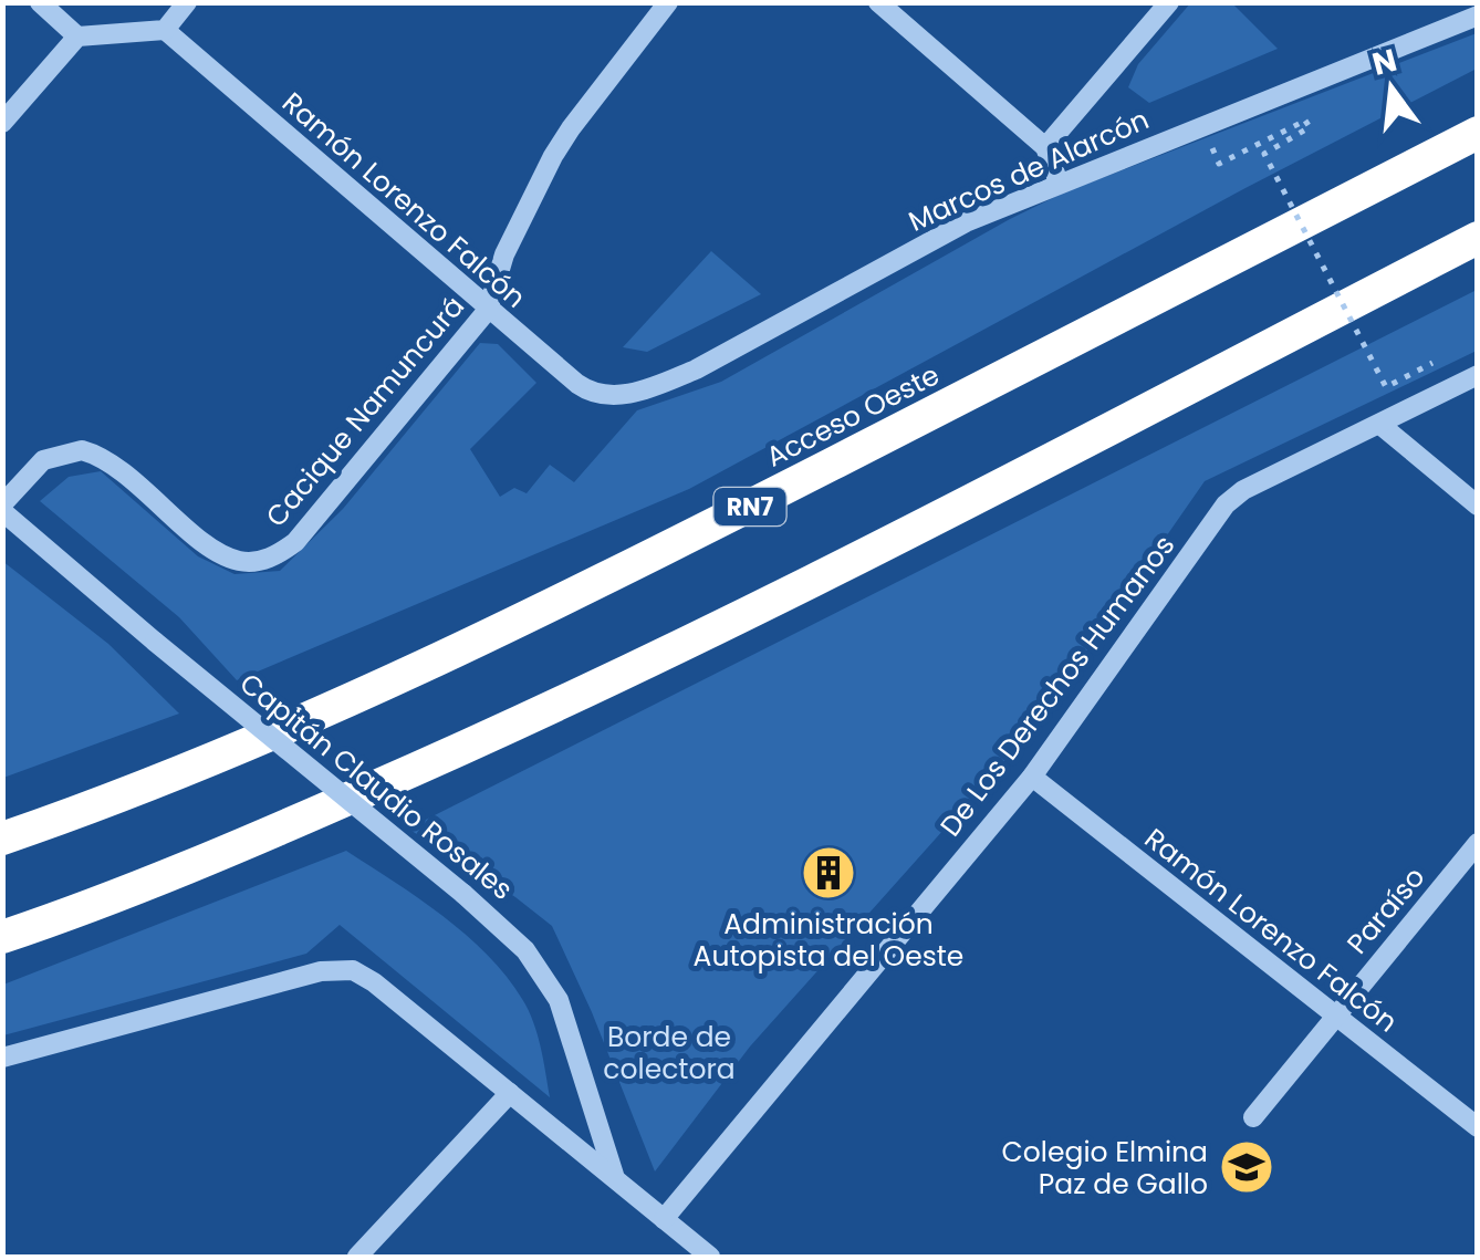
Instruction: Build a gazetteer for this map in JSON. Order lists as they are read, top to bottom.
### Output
{
  "streets": {
    "highway": ["Acceso Oeste", "RN7"],
    "street": [
      "Marcos de Alarcón",
      "Ramón Lorenzo Falcón",
      "Cacique Namuncurá",
      "De Los Derechos Humanos",
      "Capitán Claudio Rosales",
      "Paraíso"
    ]
  },
  "crossings": [
    ["Marcos de Alarcón", "Ramón Lorenzo Falcón"],
    ["Ramón Lorenzo Falcón", "Cacique Namuncurá"],
    ["Ramón Lorenzo Falcón", "De Los Derechos Humanos"],
    ["Ramón Lorenzo Falcón", "Paraíso"],
    ["Cacique Namuncurá", "Capitán Claudio Rosales"]
  ],
  "parks": ["Borde de colectora"],
  "places": {
    "building": ["Administración Autopista del Oeste"],
    "school or university": ["Colegio Elmina Paz de Gallo"]
  },
  "north": "top"
}
